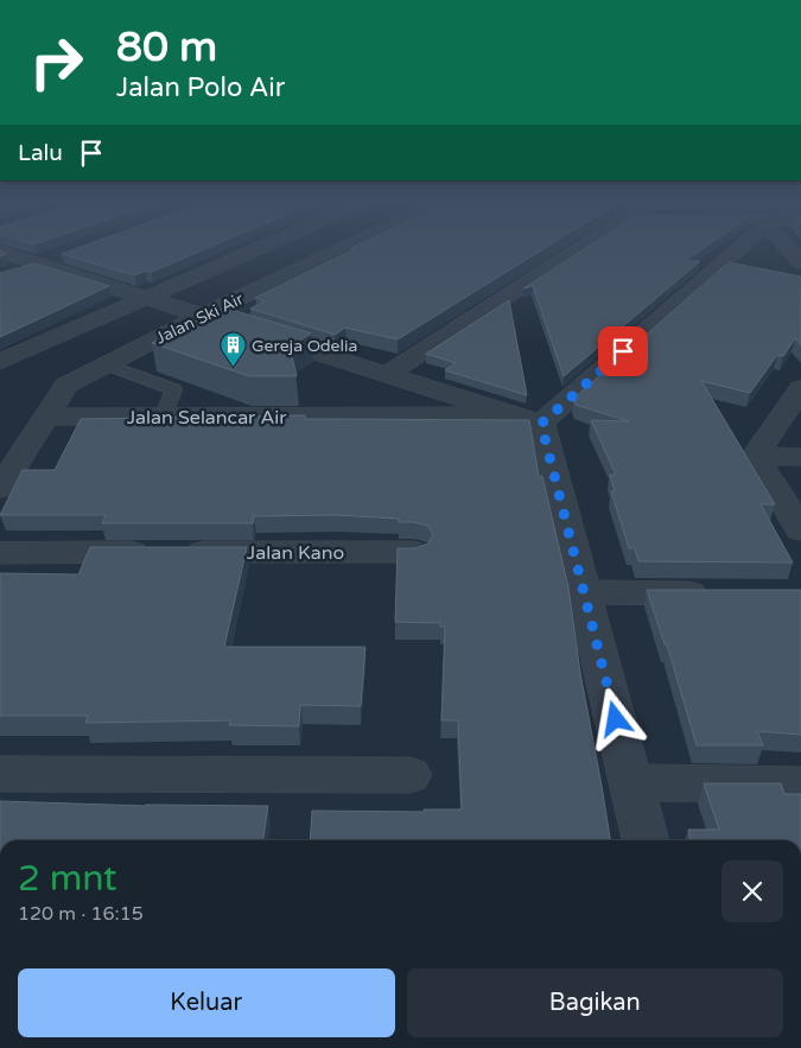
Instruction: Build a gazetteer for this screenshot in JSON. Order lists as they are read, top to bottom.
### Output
{
  "streets": {
    "street": ["Jalan Ski Air", "Jalan Selancar Air", "Jalan Kano"]
  },
  "crossings": [
    ["Jalan Ski Air", "Jalan Selancar Air"]
  ],
  "places": {
    "building": ["Gereja Odelia"]
  },
  "page": {
    "turn": ["80 m", "Jalan Polo Air"],
    "then": "Lalu",
    "heading": ["2 mnt", "120 m · 16:15"],
    "buttons": ["Keluar", "Bagikan"]
  }
}
